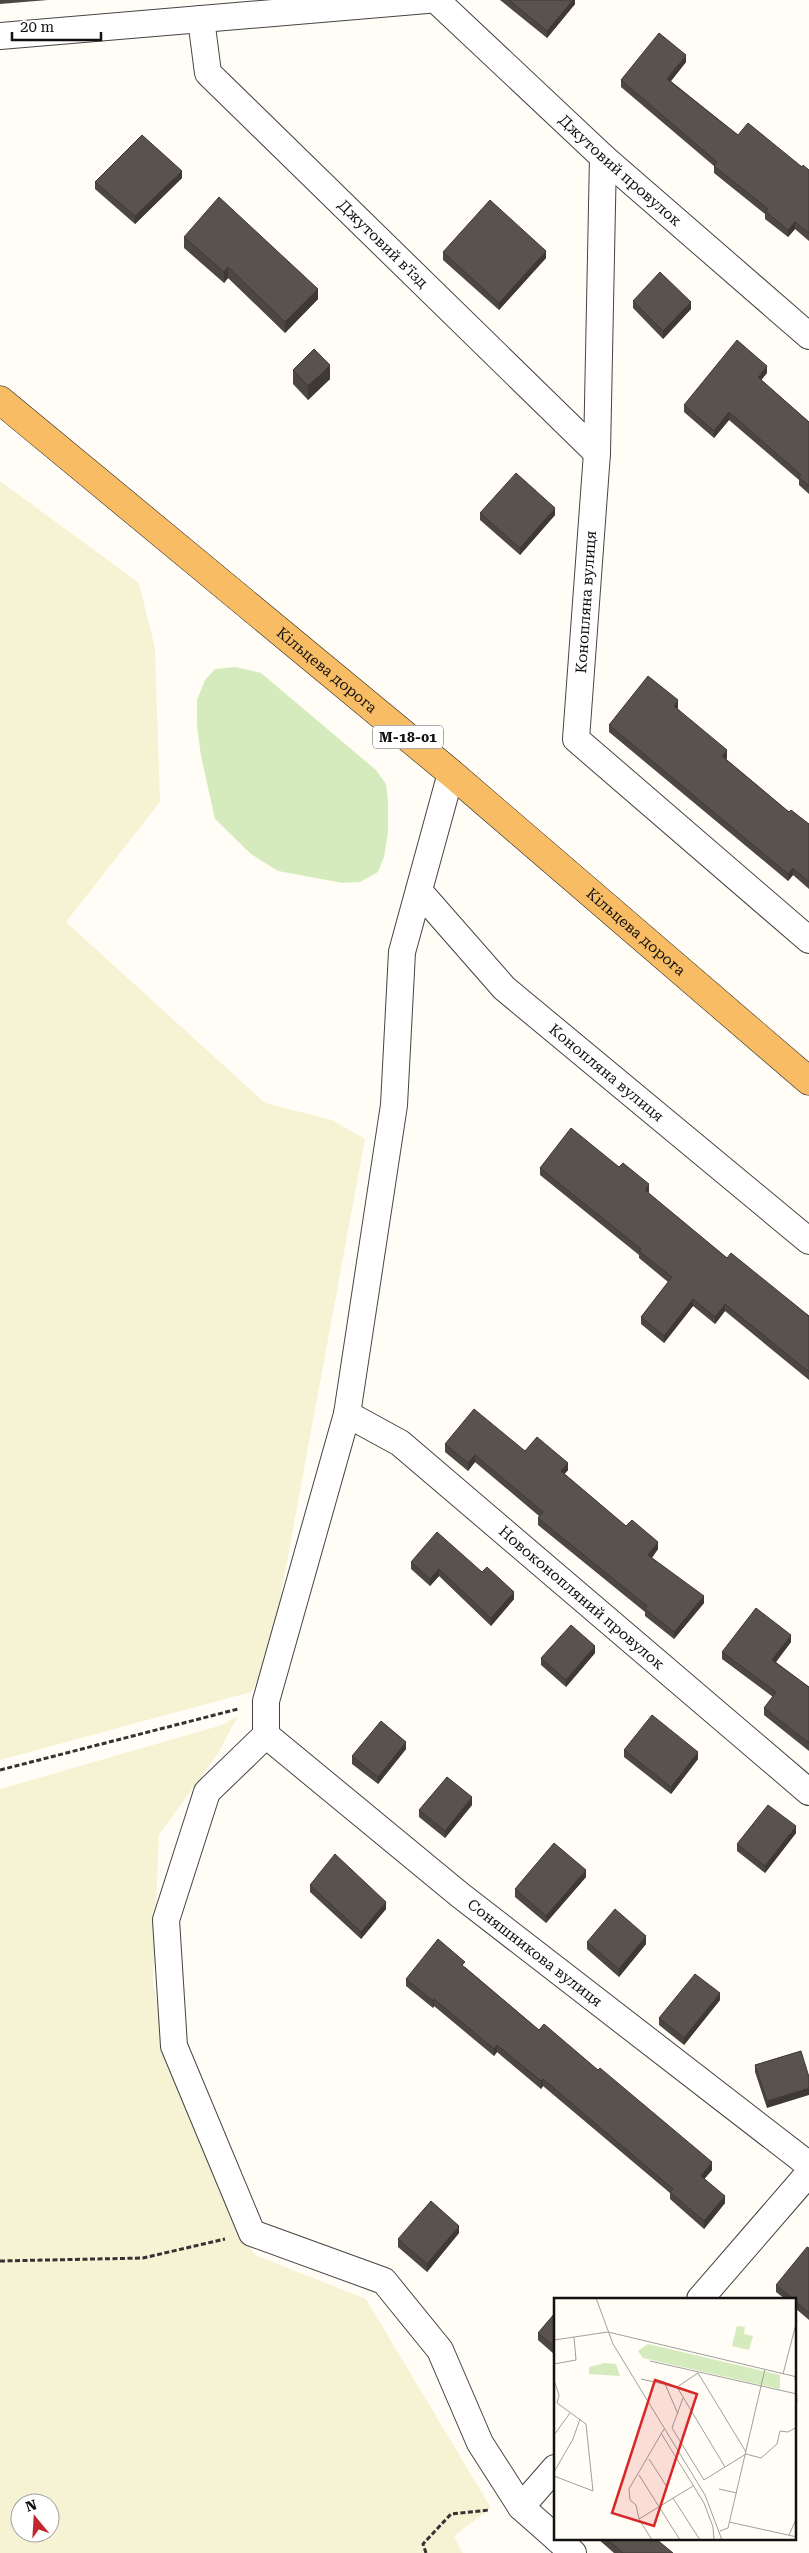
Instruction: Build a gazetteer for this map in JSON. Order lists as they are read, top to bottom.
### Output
{
  "streets": {
    "highway": ["Кільцева дорога", "М-18-01"],
    "street": [
      "Джутовий провулок",
      "Джутовий в’їзд",
      "Конопляна вулиця",
      "Новоконопляний провулок",
      "Соняшникова вулиця"
    ]
  },
  "crossings": [
    ["Джутовий провулок", "Конопляна вулиця"],
    ["Джутовий в’їзд", "Конопляна вулиця"]
  ],
  "scale_bar": "20 m",
  "north": "top"
}
